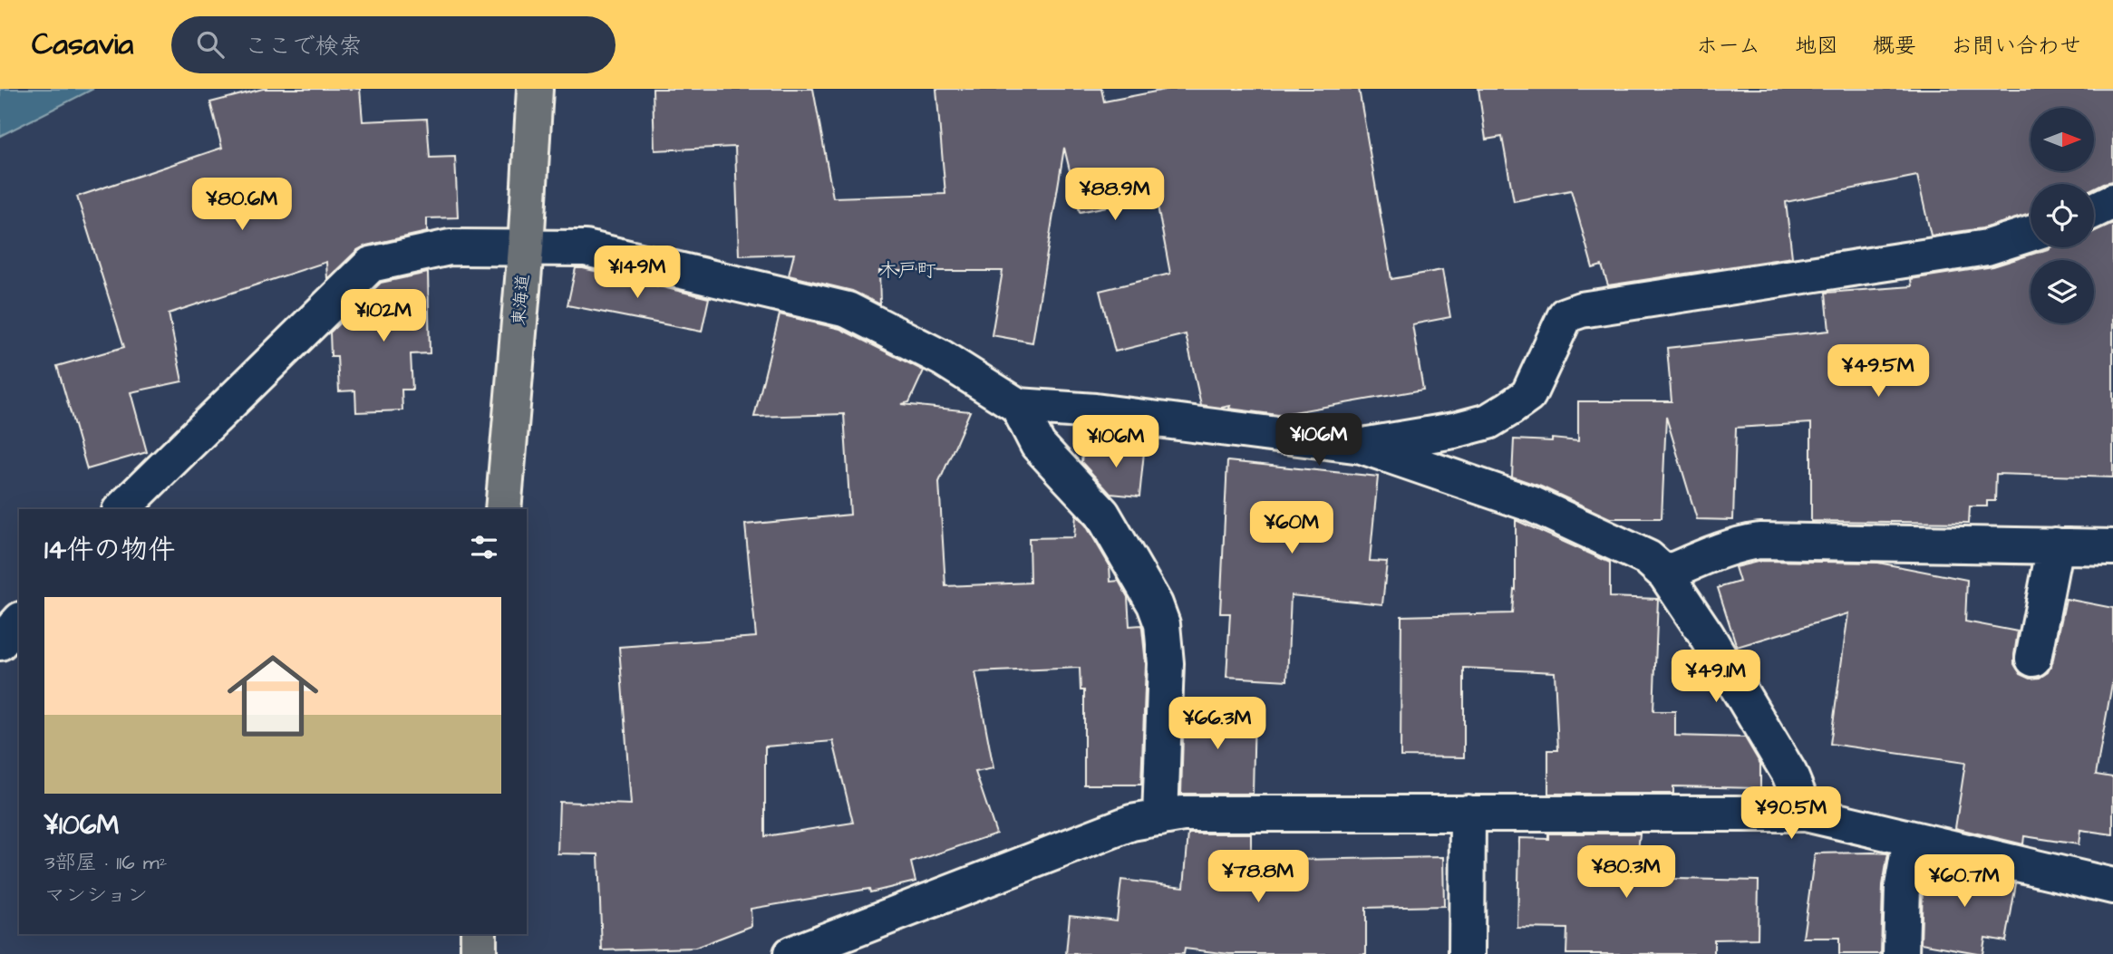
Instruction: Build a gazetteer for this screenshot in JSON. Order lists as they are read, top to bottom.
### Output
{
  "streets": {
    "highway": ["東海道"]
  },
  "districts": ["木戸町"],
  "north": "right",
  "page": {
    "header": "Casavia",
    "search": "ここで検索",
    "nav": [
      "ホーム",
      "地図",
      "概要",
      "お問い合わせ"
    ],
    "price": [
      "¥88.9M",
      "¥80.6M",
      "¥149M",
      "¥102M",
      "¥49.5M",
      "¥106M",
      "¥106M",
      "¥60M",
      "¥49.1M",
      "¥66.3M",
      "¥90.5M",
      "¥80.3M",
      "¥78.8M",
      "¥60.7M"
    ],
    "heading": "14件の物件",
    "list": [
      {
        "name": "¥106M",
        "note": "3部屋 · 116 m² · マンション"
      }
    ]
  }
}
